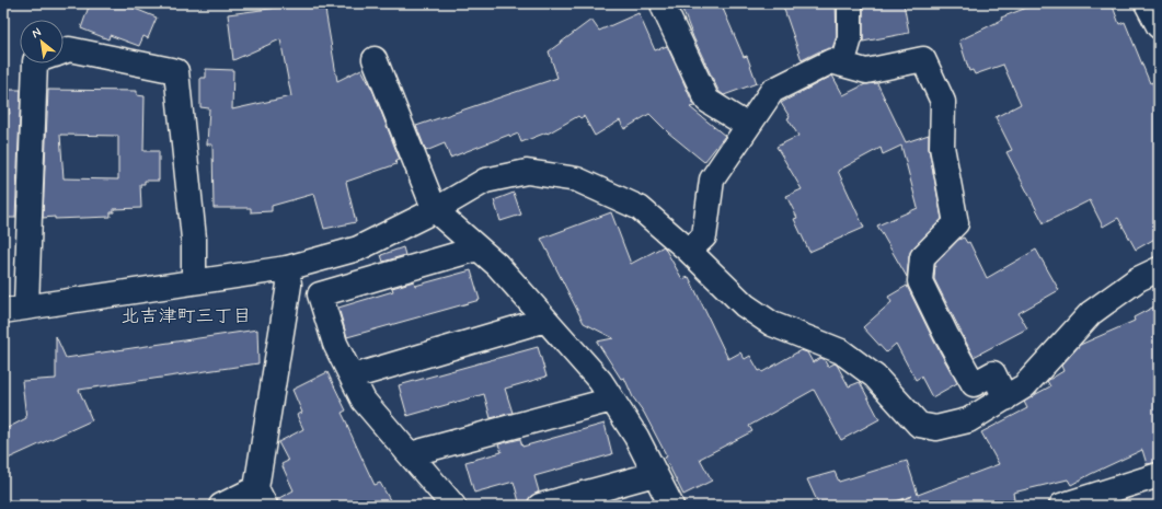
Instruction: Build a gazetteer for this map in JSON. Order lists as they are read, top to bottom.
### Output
{
  "districts": ["北吉津町三丁目"],
  "north": "top left"
}
